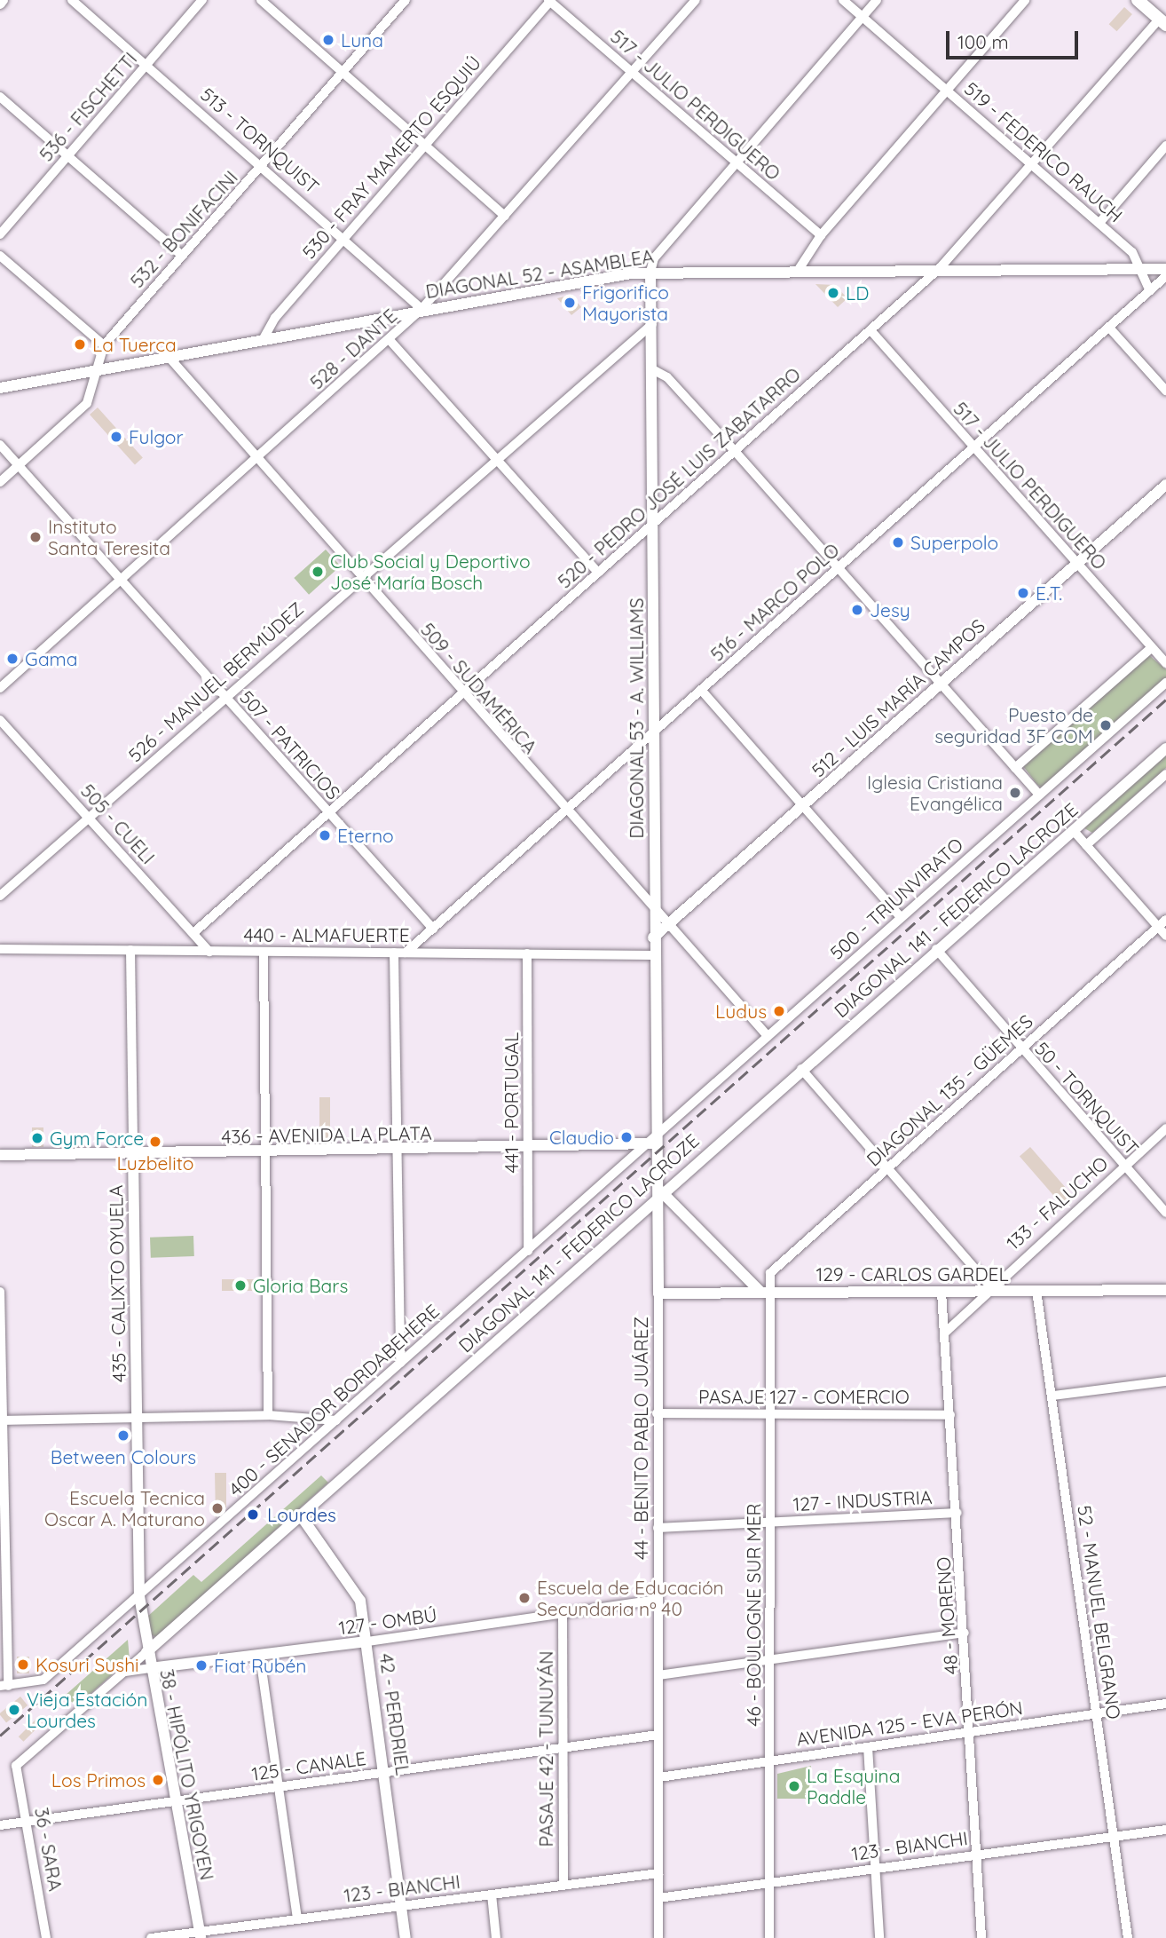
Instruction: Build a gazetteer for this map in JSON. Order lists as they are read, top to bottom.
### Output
{
  "streets": {
    "street": [
      "517 - JULIO PERDIGUERO",
      "536 - FISCHETTI",
      "513 - TORNQUIST",
      "519 - FEDERICO RAUCH",
      "530 - FRAY MAMERTO ESQUIÚ",
      "532 - BONIFACINI",
      "DIAGONAL 52 - ASAMBLEA",
      "528 - DANTE",
      "520 - PEDRO JOSÉ LUIS ZABATARRO",
      "516 - MARCO POLO",
      "526 - MANUEL BERMÚDEZ",
      "509 - SUDAMÉRICA",
      "512 - LUIS MARÍA CAMPOS",
      "DIAGONAL 53 - A. WILLIAMS",
      "507 - PATRICIOS",
      "505 - CUELI",
      "500 - TRIUNVIRATO",
      "DIAGONAL 141 - FEDERICO LACROZE",
      "440 - ALMAFUERTE",
      "DIAGONAL 135 - GÜEMES",
      "50 - TORNQUIST",
      "441 - PORTUGAL",
      "436 - AVENIDA LA PLATA",
      "133 - FALUCHO",
      "129 - CARLOS GARDEL",
      "435 - CALIXTO OYUELA",
      "PASAJE 127 - COMERCIO",
      "400 - SENADOR BORDABEHERE",
      "44 - BENITO PABLO JUÁREZ",
      "127 - INDUSTRIA",
      "52 - MANUEL BELGRANO",
      "46 - BOULOGNE SUR MER",
      "48 - MORENO",
      "127 - OMBÚ",
      "42 - PERDRIEL",
      "AVENIDA 125 - EVA PERÓN",
      "PASAJE 42 - TUNUYÁN",
      "125 - CANALE",
      "38 - HIPÓLITO YRIGOYEN",
      "123 - BIANCHI",
      "36 - SARA"
    ]
  },
  "crossings": [
    ["517 - JULIO PERDIGUERO", "530 - FRAY MAMERTO ESQUIÚ"],
    ["517 - JULIO PERDIGUERO", "528 - DANTE"],
    ["517 - JULIO PERDIGUERO", "520 - PEDRO JOSÉ LUIS ZABATARRO"],
    ["517 - JULIO PERDIGUERO", "516 - MARCO POLO"],
    ["517 - JULIO PERDIGUERO", "512 - LUIS MARÍA CAMPOS"],
    ["536 - FISCHETTI", "513 - TORNQUIST"],
    ["513 - TORNQUIST", "530 - FRAY MAMERTO ESQUIÚ"],
    ["513 - TORNQUIST", "532 - BONIFACINI"],
    ["513 - TORNQUIST", "DIAGONAL 52 - ASAMBLEA"],
    ["513 - TORNQUIST", "528 - DANTE"],
    ["519 - FEDERICO RAUCH", "DIAGONAL 52 - ASAMBLEA"],
    ["519 - FEDERICO RAUCH", "520 - PEDRO JOSÉ LUIS ZABATARRO"],
    ["519 - FEDERICO RAUCH", "516 - MARCO POLO"],
    ["530 - FRAY MAMERTO ESQUIÚ", "DIAGONAL 52 - ASAMBLEA"],
    ["532 - BONIFACINI", "DIAGONAL 52 - ASAMBLEA"],
    ["532 - BONIFACINI", "507 - PATRICIOS"],
    ["DIAGONAL 52 - ASAMBLEA", "528 - DANTE"],
    ["DIAGONAL 52 - ASAMBLEA", "520 - PEDRO JOSÉ LUIS ZABATARRO"],
    ["DIAGONAL 52 - ASAMBLEA", "509 - SUDAMÉRICA"],
    ["DIAGONAL 52 - ASAMBLEA", "DIAGONAL 53 - A. WILLIAMS"],
    ["528 - DANTE", "509 - SUDAMÉRICA"],
    ["528 - DANTE", "507 - PATRICIOS"],
    ["520 - PEDRO JOSÉ LUIS ZABATARRO", "509 - SUDAMÉRICA"],
    ["520 - PEDRO JOSÉ LUIS ZABATARRO", "DIAGONAL 53 - A. WILLIAMS"],
    ["520 - PEDRO JOSÉ LUIS ZABATARRO", "507 - PATRICIOS"],
    ["520 - PEDRO JOSÉ LUIS ZABATARRO", "505 - CUELI"],
    ["516 - MARCO POLO", "509 - SUDAMÉRICA"],
    ["516 - MARCO POLO", "DIAGONAL 53 - A. WILLIAMS"],
    ["516 - MARCO POLO", "507 - PATRICIOS"],
    ["516 - MARCO POLO", "440 - ALMAFUERTE"],
    ["526 - MANUEL BERMÚDEZ", "509 - SUDAMÉRICA"],
    ["526 - MANUEL BERMÚDEZ", "DIAGONAL 53 - A. WILLIAMS"],
    ["526 - MANUEL BERMÚDEZ", "507 - PATRICIOS"],
    ["526 - MANUEL BERMÚDEZ", "505 - CUELI"],
    ["509 - SUDAMÉRICA", "512 - LUIS MARÍA CAMPOS"],
    ["509 - SUDAMÉRICA", "DIAGONAL 53 - A. WILLIAMS"],
    ["509 - SUDAMÉRICA", "500 - TRIUNVIRATO"],
    ["512 - LUIS MARÍA CAMPOS", "DIAGONAL 53 - A. WILLIAMS"],
    ["DIAGONAL 53 - A. WILLIAMS", "500 - TRIUNVIRATO"],
    ["DIAGONAL 53 - A. WILLIAMS", "440 - ALMAFUERTE"],
    ["DIAGONAL 53 - A. WILLIAMS", "436 - AVENIDA LA PLATA"],
    ["DIAGONAL 53 - A. WILLIAMS", "400 - SENADOR BORDABEHERE"],
    ["DIAGONAL 53 - A. WILLIAMS", "44 - BENITO PABLO JUÁREZ"],
    ["505 - CUELI", "440 - ALMAFUERTE"],
    ["500 - TRIUNVIRATO", "436 - AVENIDA LA PLATA"],
    ["500 - TRIUNVIRATO", "400 - SENADOR BORDABEHERE"],
    ["DIAGONAL 141 - FEDERICO LACROZE", "50 - TORNQUIST"],
    ["DIAGONAL 141 - FEDERICO LACROZE", "44 - BENITO PABLO JUÁREZ"],
    ["DIAGONAL 141 - FEDERICO LACROZE", "127 - OMBÚ"],
    ["DIAGONAL 141 - FEDERICO LACROZE", "42 - PERDRIEL"],
    ["DIAGONAL 141 - FEDERICO LACROZE", "38 - HIPÓLITO YRIGOYEN"],
    ["DIAGONAL 141 - FEDERICO LACROZE", "36 - SARA"],
    ["440 - ALMAFUERTE", "441 - PORTUGAL"],
    ["440 - ALMAFUERTE", "435 - CALIXTO OYUELA"],
    ["DIAGONAL 135 - GÜEMES", "50 - TORNQUIST"],
    ["DIAGONAL 135 - GÜEMES", "129 - CARLOS GARDEL"],
    ["DIAGONAL 135 - GÜEMES", "46 - BOULOGNE SUR MER"],
    ["50 - TORNQUIST", "133 - FALUCHO"],
    ["441 - PORTUGAL", "436 - AVENIDA LA PLATA"],
    ["441 - PORTUGAL", "400 - SENADOR BORDABEHERE"],
    ["436 - AVENIDA LA PLATA", "435 - CALIXTO OYUELA"],
    ["436 - AVENIDA LA PLATA", "400 - SENADOR BORDABEHERE"],
    ["133 - FALUCHO", "129 - CARLOS GARDEL"],
    ["133 - FALUCHO", "48 - MORENO"],
    ["129 - CARLOS GARDEL", "44 - BENITO PABLO JUÁREZ"],
    ["129 - CARLOS GARDEL", "52 - MANUEL BELGRANO"],
    ["129 - CARLOS GARDEL", "46 - BOULOGNE SUR MER"],
    ["129 - CARLOS GARDEL", "48 - MORENO"],
    ["435 - CALIXTO OYUELA", "400 - SENADOR BORDABEHERE"],
    ["435 - CALIXTO OYUELA", "38 - HIPÓLITO YRIGOYEN"],
    ["PASAJE 127 - COMERCIO", "44 - BENITO PABLO JUÁREZ"],
    ["PASAJE 127 - COMERCIO", "46 - BOULOGNE SUR MER"],
    ["PASAJE 127 - COMERCIO", "48 - MORENO"],
    ["44 - BENITO PABLO JUÁREZ", "127 - INDUSTRIA"],
    ["44 - BENITO PABLO JUÁREZ", "127 - OMBÚ"],
    ["44 - BENITO PABLO JUÁREZ", "AVENIDA 125 - EVA PERÓN"],
    ["44 - BENITO PABLO JUÁREZ", "125 - CANALE"],
    ["44 - BENITO PABLO JUÁREZ", "123 - BIANCHI"],
    ["127 - INDUSTRIA", "46 - BOULOGNE SUR MER"],
    ["127 - INDUSTRIA", "48 - MORENO"],
    ["52 - MANUEL BELGRANO", "AVENIDA 125 - EVA PERÓN"],
    ["52 - MANUEL BELGRANO", "123 - BIANCHI"],
    ["46 - BOULOGNE SUR MER", "AVENIDA 125 - EVA PERÓN"],
    ["46 - BOULOGNE SUR MER", "123 - BIANCHI"],
    ["48 - MORENO", "AVENIDA 125 - EVA PERÓN"],
    ["48 - MORENO", "123 - BIANCHI"],
    ["127 - OMBÚ", "42 - PERDRIEL"],
    ["127 - OMBÚ", "PASAJE 42 - TUNUYÁN"],
    ["127 - OMBÚ", "38 - HIPÓLITO YRIGOYEN"],
    ["42 - PERDRIEL", "125 - CANALE"],
    ["42 - PERDRIEL", "123 - BIANCHI"],
    ["PASAJE 42 - TUNUYÁN", "125 - CANALE"],
    ["PASAJE 42 - TUNUYÁN", "123 - BIANCHI"],
    ["125 - CANALE", "38 - HIPÓLITO YRIGOYEN"],
    ["125 - CANALE", "36 - SARA"],
    ["38 - HIPÓLITO YRIGOYEN", "123 - BIANCHI"]
  ],
  "places": [
    "Luna",
    "LD",
    "Frigorifico Mayorista",
    "La Tuerca",
    "Fulgor",
    "Instituto Santa Teresita",
    "Superpolo",
    "Club Social y Deportivo José María Bosch",
    "E.T.",
    "Jesy",
    "Gama",
    "Puesto de seguridad 3F COM",
    "Iglesia Cristiana Evangélica",
    "Eterno",
    "Ludus",
    "Claudio",
    "Gym Force",
    "Luzbelito",
    "Gloria Bars",
    "Between Colours",
    "Escuela Tecnica Oscar A. Maturano",
    "Lourdes",
    "Escuela de Educación Secundaria nº 40",
    "Kosuri Sushi",
    "Fiat Rubén",
    "Vieja Estación Lourdes",
    "Los Primos",
    "La Esquina Paddle"
  ],
  "scale_bar": "100 m"
}
